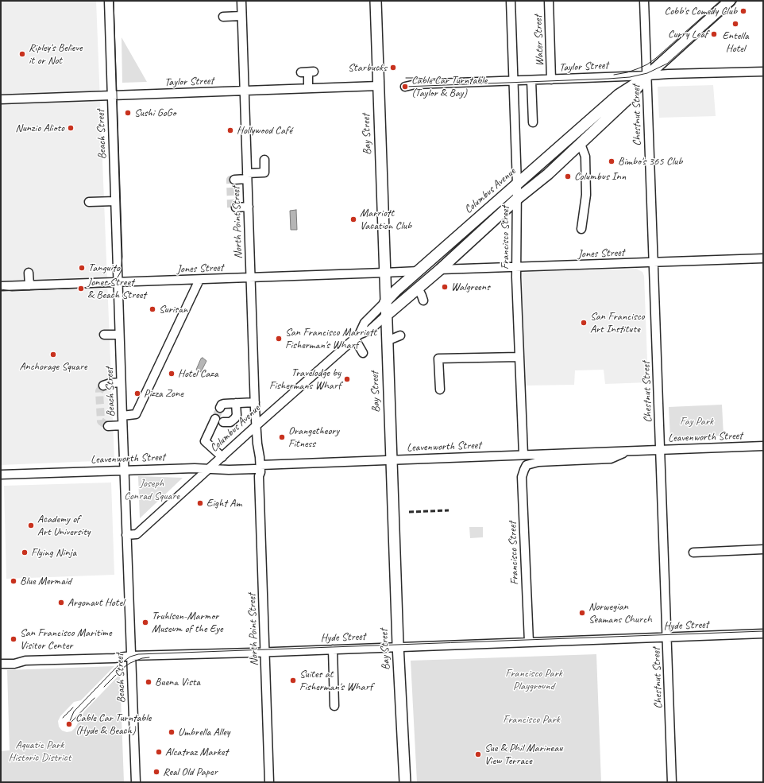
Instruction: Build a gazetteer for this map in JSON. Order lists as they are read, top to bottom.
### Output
{
  "streets": {
    "main road": ["Bay Street", "Columbus Avenue"],
    "street": [
      "Water Street",
      "Taylor Street",
      "Chestnut Street",
      "Beach Street",
      "North Point Street",
      "Francisco Street",
      "Jones Street",
      "Leavenworth Street",
      "Hyde Street"
    ]
  },
  "crossings": [
    ["Water Street", "Taylor Street"],
    ["Taylor Street", "Chestnut Street"],
    ["Taylor Street", "Beach Street"],
    ["Taylor Street", "Bay Street"],
    ["Taylor Street", "Columbus Avenue"],
    ["Taylor Street", "North Point Street"],
    ["Taylor Street", "Francisco Street"],
    ["Chestnut Street", "Columbus Avenue"],
    ["Chestnut Street", "Jones Street"],
    ["Chestnut Street", "Leavenworth Street"],
    ["Chestnut Street", "Hyde Street"],
    ["Beach Street", "Columbus Avenue"],
    ["Beach Street", "Jones Street"],
    ["Beach Street", "Leavenworth Street"],
    ["Beach Street", "Hyde Street"],
    ["Bay Street", "Columbus Avenue"],
    ["Bay Street", "Jones Street"],
    ["Bay Street", "Leavenworth Street"],
    ["Bay Street", "Hyde Street"],
    ["Columbus Avenue", "North Point Street"],
    ["Columbus Avenue", "Francisco Street"],
    ["Columbus Avenue", "Jones Street"],
    ["Columbus Avenue", "Leavenworth Street"],
    ["North Point Street", "Jones Street"],
    ["North Point Street", "Leavenworth Street"],
    ["North Point Street", "Hyde Street"],
    ["Francisco Street", "Jones Street"],
    ["Francisco Street", "Leavenworth Street"],
    ["Francisco Street", "Hyde Street"]
  ],
  "parks": [
    "Fay Park",
    "Joseph Conrad Square",
    "Francisco Park Playground",
    "Francisco Park",
    "Aquatic Park Historic District"
  ],
  "places": [
    "Cobb's Comedy Club",
    "Entella Hotel",
    "Curry Leaf",
    "Ripley's Believe it or Not",
    "Starbucks",
    "Cable Car Turntable (Taylor & Bay)",
    "Sushi GoGo",
    "Nunzio Alioto",
    "Hollywood Café",
    "Bimbo's 365 Club",
    "Columbus Inn",
    "Marriott Vacation Club",
    "Tanguito",
    "Walgreens",
    "Jones Street & Beach Street",
    "Surisan",
    "San Francisco Art Institute",
    "San Francisco Marriott Fisherman's Wharf",
    "Anchorage Square",
    "Hotel Caza",
    "Travelodge by Fishermans Wharf",
    "Pizza Zone",
    "Orangetheory Fitness",
    "Eight Am",
    "Academy of Art University",
    "Flying Ninja",
    "Blue Mermaid",
    "Argonaut Hotel",
    "Norwegian Seamans Church",
    "Truhlsen-Marmor Museum of the Eye",
    "San Francisco Maritime Visitor Center",
    "Suites at Fisherman's Wharf",
    "Buena Vista",
    "Cable Car Turntable (Hyde & Beach)",
    "Umbrella Alley",
    "Alcatraz Market",
    "Sue & Phil Marineau View Terrace",
    "Real Old Paper"
  ]
}
